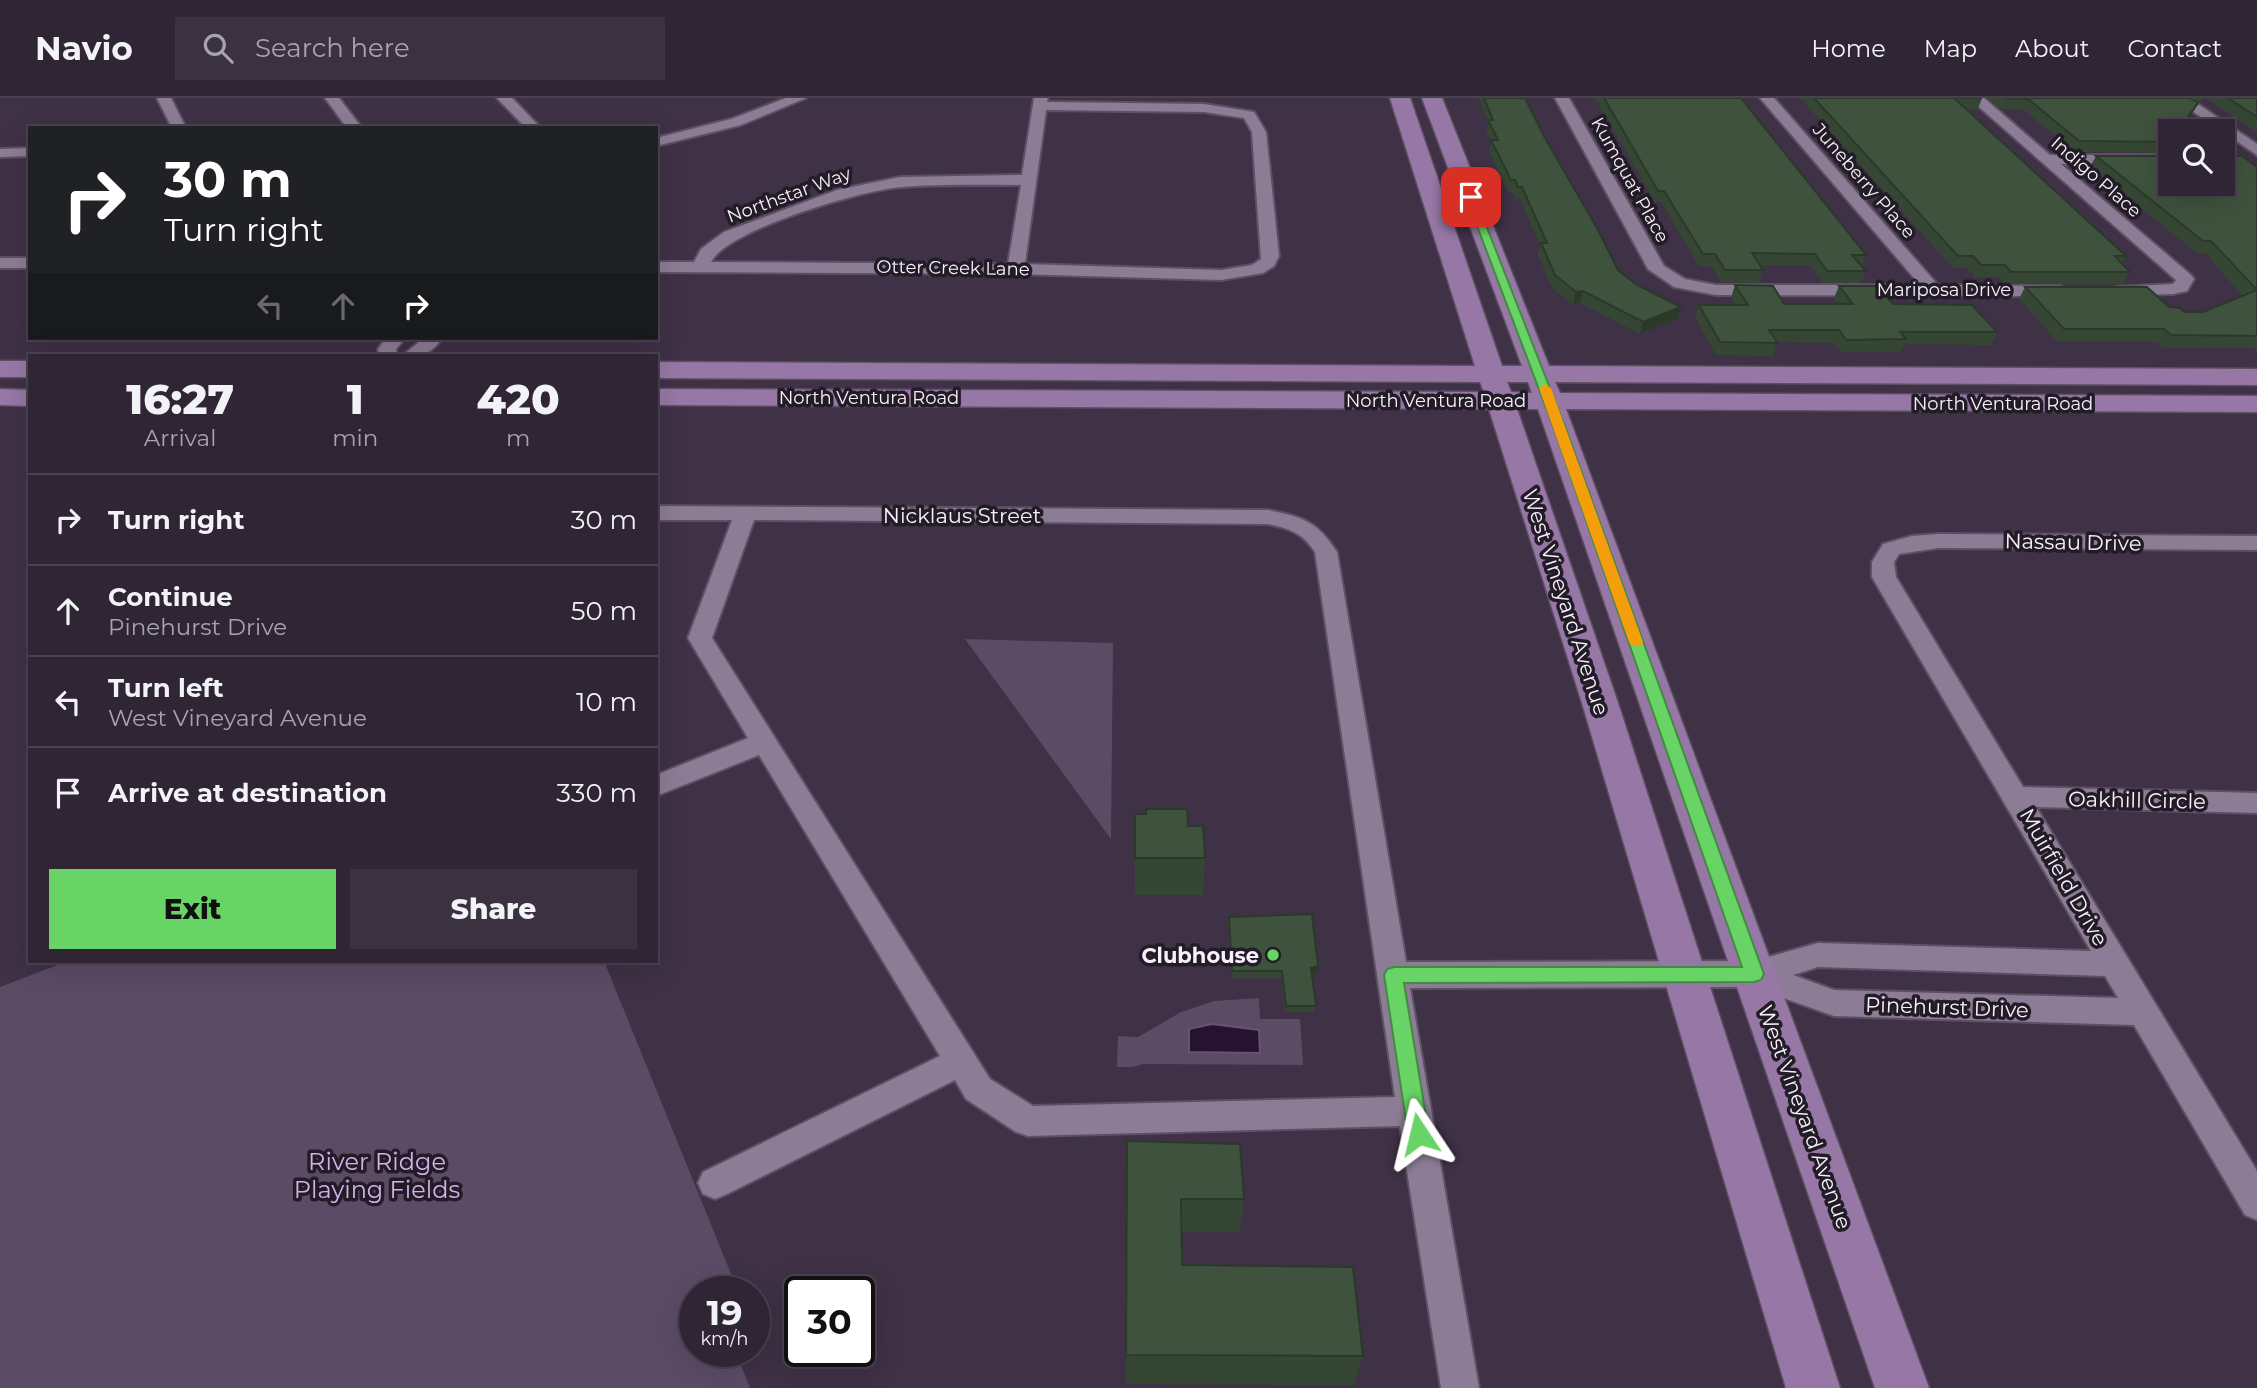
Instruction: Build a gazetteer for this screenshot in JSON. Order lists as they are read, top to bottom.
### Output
{
  "streets": {
    "main road": ["North Ventura Road", "West Vineyard Avenue"],
    "street": [
      "Indigo Place",
      "Kumquat Place",
      "Juneberry Place",
      "Northstar Way",
      "Otter Creek Lane",
      "Mariposa Drive",
      "Nicklaus Street",
      "Nassau Drive",
      "Oakhill Circle",
      "Muirfield Drive",
      "Pinehurst Drive"
    ]
  },
  "crossings": [
    ["Indigo Place", "Mariposa Drive"],
    ["Kumquat Place", "Mariposa Drive"],
    ["Juneberry Place", "Mariposa Drive"],
    ["Northstar Way", "Otter Creek Lane"],
    ["North Ventura Road", "West Vineyard Avenue"],
    ["Nassau Drive", "Muirfield Drive"],
    ["West Vineyard Avenue", "Pinehurst Drive"],
    ["Oakhill Circle", "Muirfield Drive"],
    ["Muirfield Drive", "Pinehurst Drive"]
  ],
  "parks": ["River Ridge Playing Fields"],
  "places": ["Clubhouse"],
  "page": {
    "header": "Navio",
    "search": "Search here",
    "nav": [
      "Home",
      "Map",
      "About",
      "Contact"
    ],
    "turn": ["30 m", "Turn right"],
    "eta": [
      "16:27",
      "Arrival",
      "1",
      "min",
      "420",
      "m"
    ],
    "list": [
      {
        "name": "Turn right",
        "value": "30 m"
      },
      {
        "name": "Continue",
        "note": "Pinehurst Drive",
        "value": "50 m"
      },
      {
        "name": "Turn left",
        "note": "West Vineyard Avenue",
        "value": "10 m"
      },
      {
        "name": "Arrive at destination",
        "value": "330 m"
      }
    ],
    "buttons": ["Exit", "Share"],
    "speed": "19 km/h",
    "limit": "30"
  }
}
